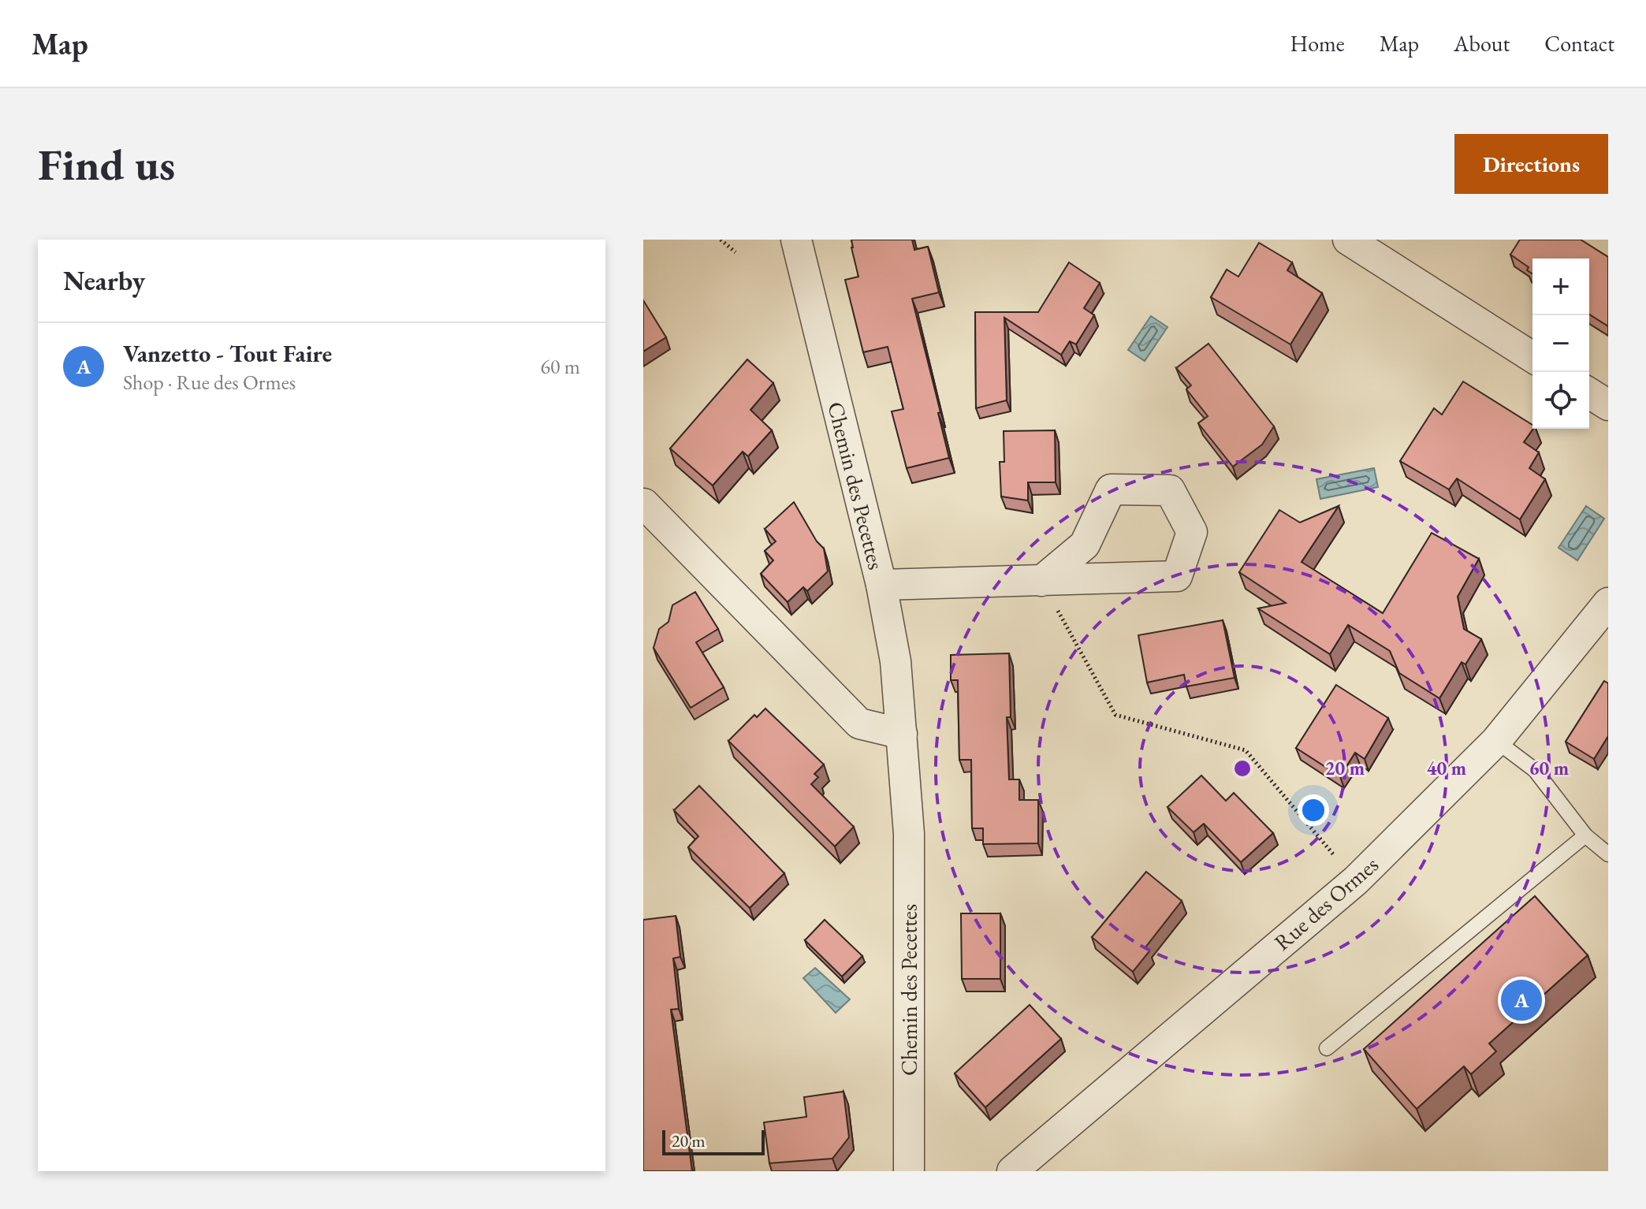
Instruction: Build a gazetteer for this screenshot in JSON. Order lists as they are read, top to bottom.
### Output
{
  "streets": {
    "street": ["Chemin des Pecettes", "Rue des Ormes"]
  },
  "scale_bar": "20 m",
  "page": {
    "header": "Map",
    "nav": [
      "Home",
      "Map",
      "About",
      "Contact"
    ],
    "buttons": "Directions",
    "title": "Find us",
    "heading": "Nearby",
    "map_buttons": ["+", "−"],
    "list": [
      {
        "mark": "A",
        "name": "Vanzetto - Tout Faire",
        "note": "Shop · Rue des Ormes",
        "value": "60 m"
      }
    ],
    "pins": "A",
    "scale": "20 m"
  },
  "rings": ["20 m", "40 m", "60 m"]
}
